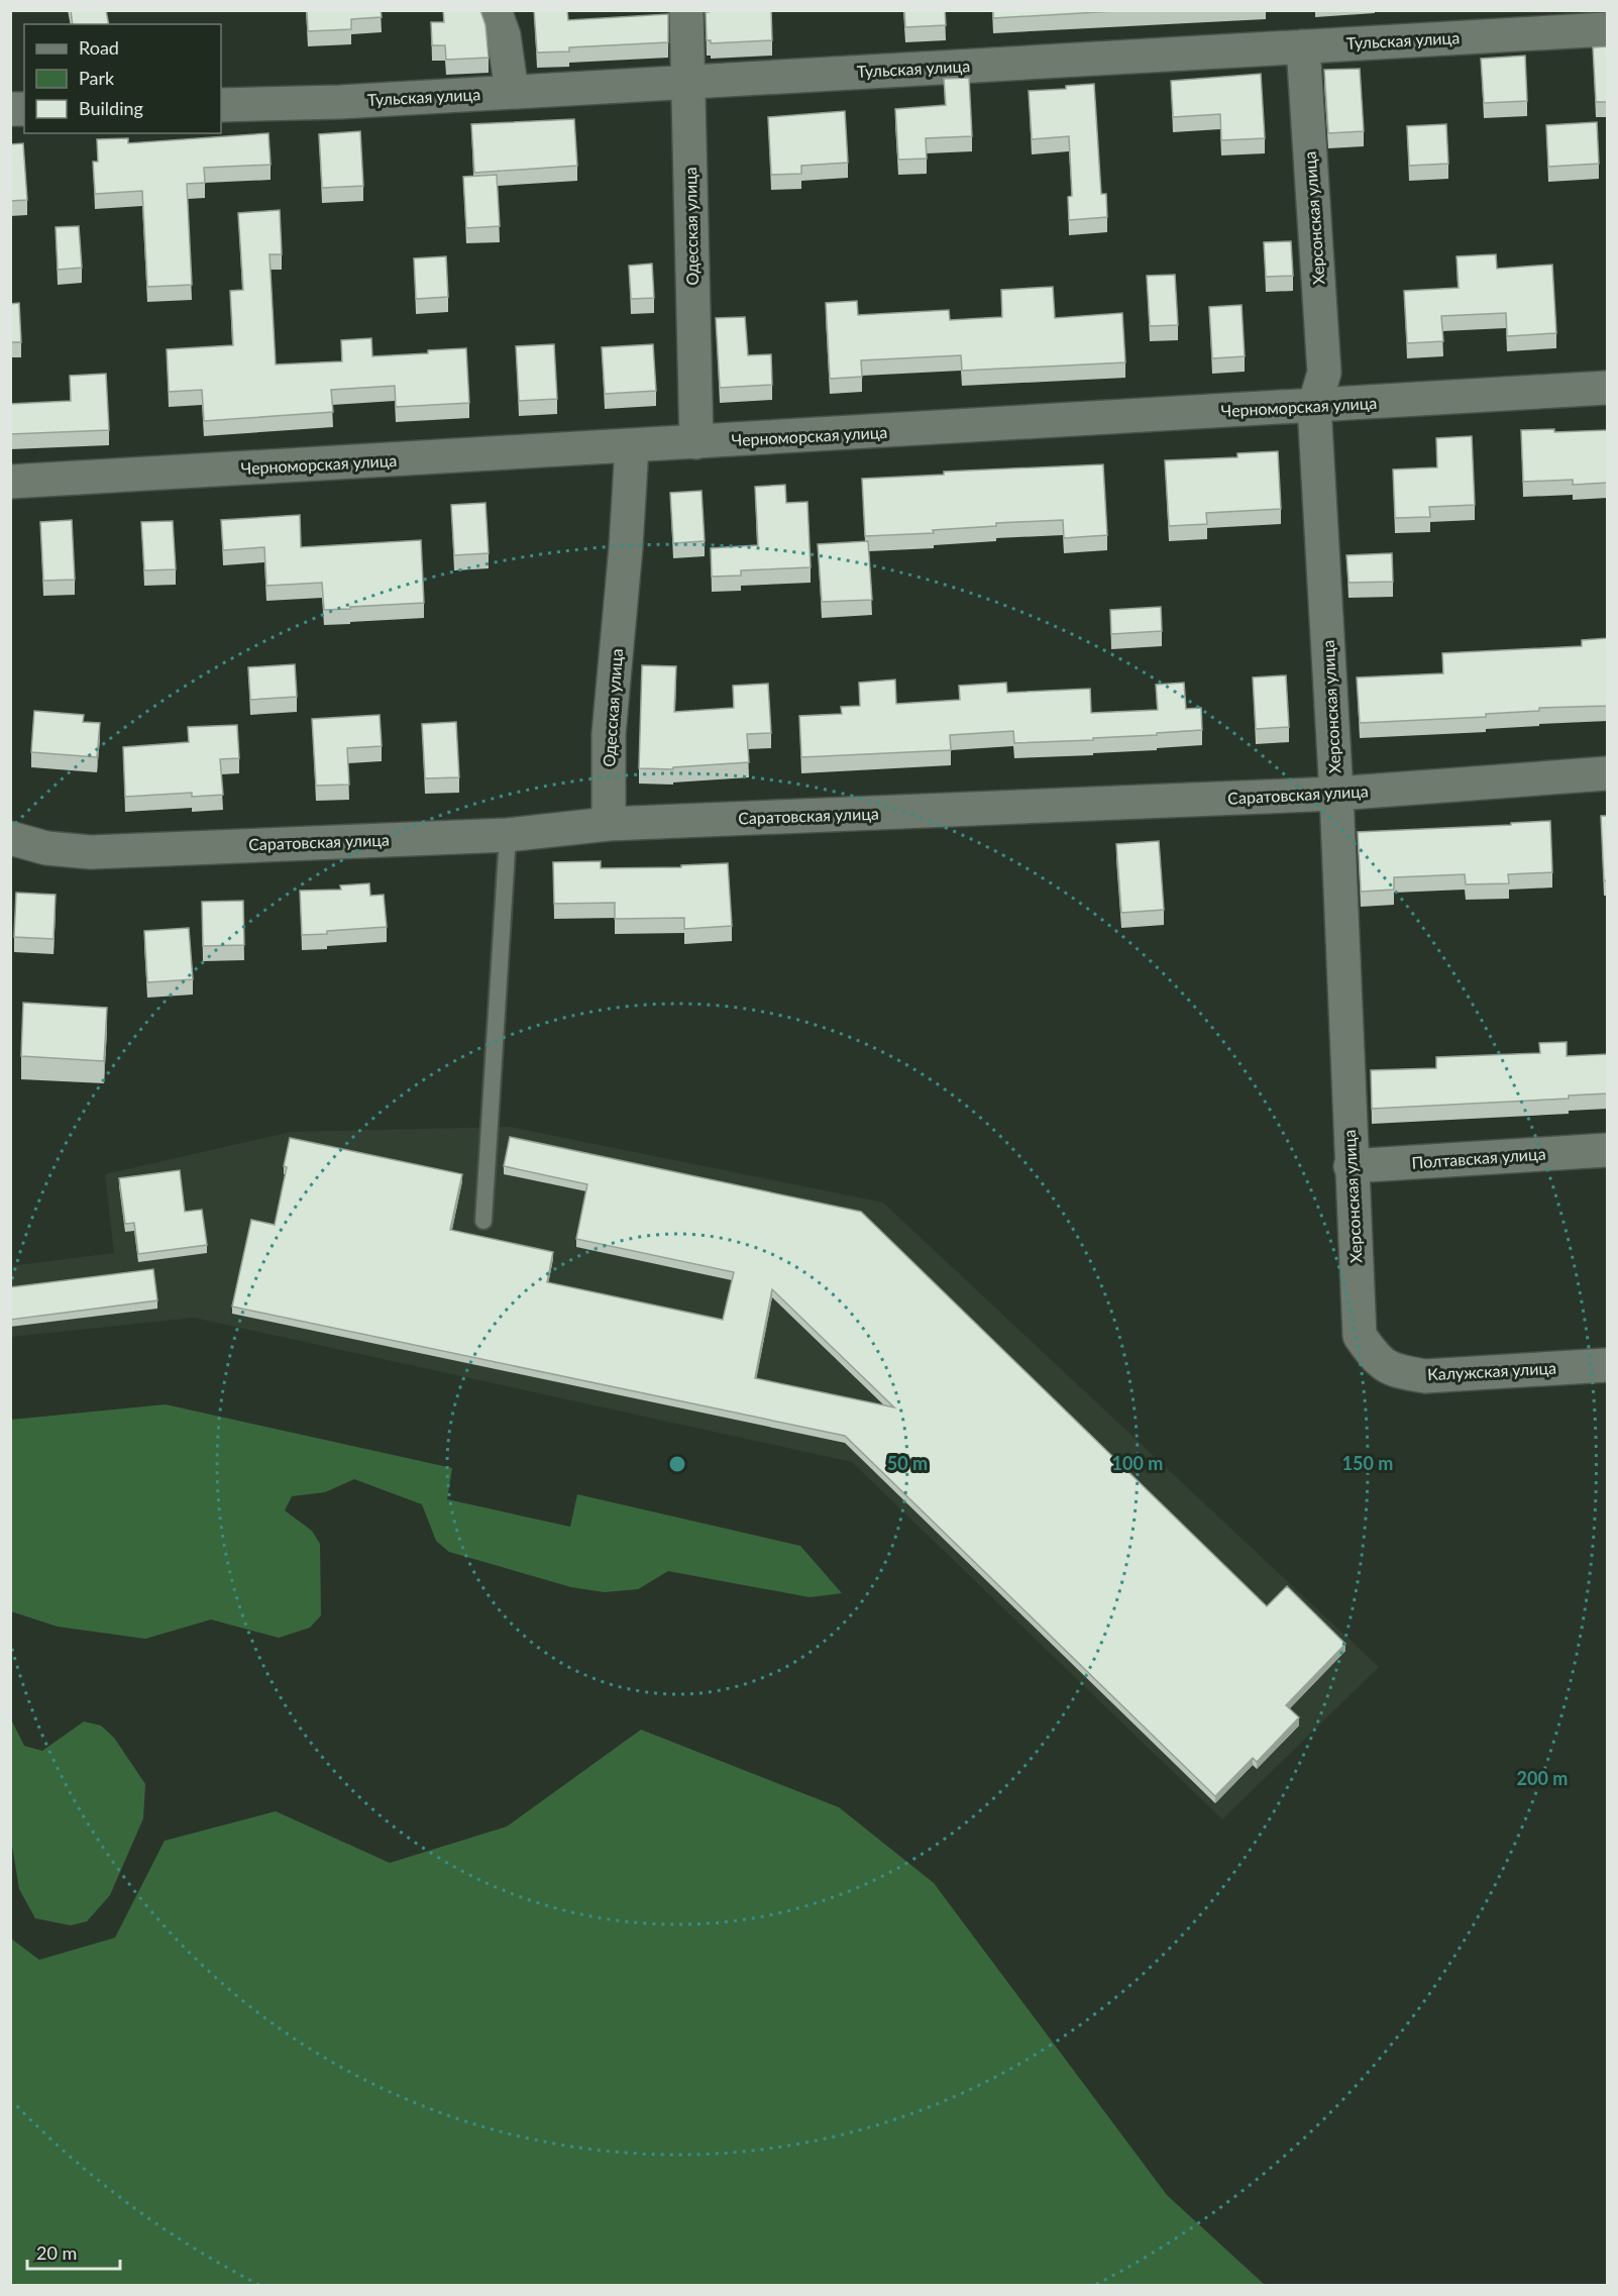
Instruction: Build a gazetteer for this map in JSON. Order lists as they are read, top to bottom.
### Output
{
  "streets": {
    "street": [
      "Тульская улица",
      "Херсонская улица",
      "Одесская улица",
      "Черноморская улица",
      "Саратовская улица",
      "Полтавская улица",
      "Калужская улица"
    ]
  },
  "crossings": [
    ["Тульская улица", "Херсонская улица"],
    ["Тульская улица", "Одесская улица"],
    ["Херсонская улица", "Черноморская улица"],
    ["Херсонская улица", "Саратовская улица"],
    ["Херсонская улица", "Полтавская улица"],
    ["Херсонская улица", "Калужская улица"],
    ["Одесская улица", "Черноморская улица"],
    ["Одесская улица", "Саратовская улица"]
  ],
  "legend": ["Road", "Park", "Building"],
  "scale_bar": "20 m",
  "rings": [
    "50 m",
    "100 m",
    "150 m",
    "200 m"
  ]
}
